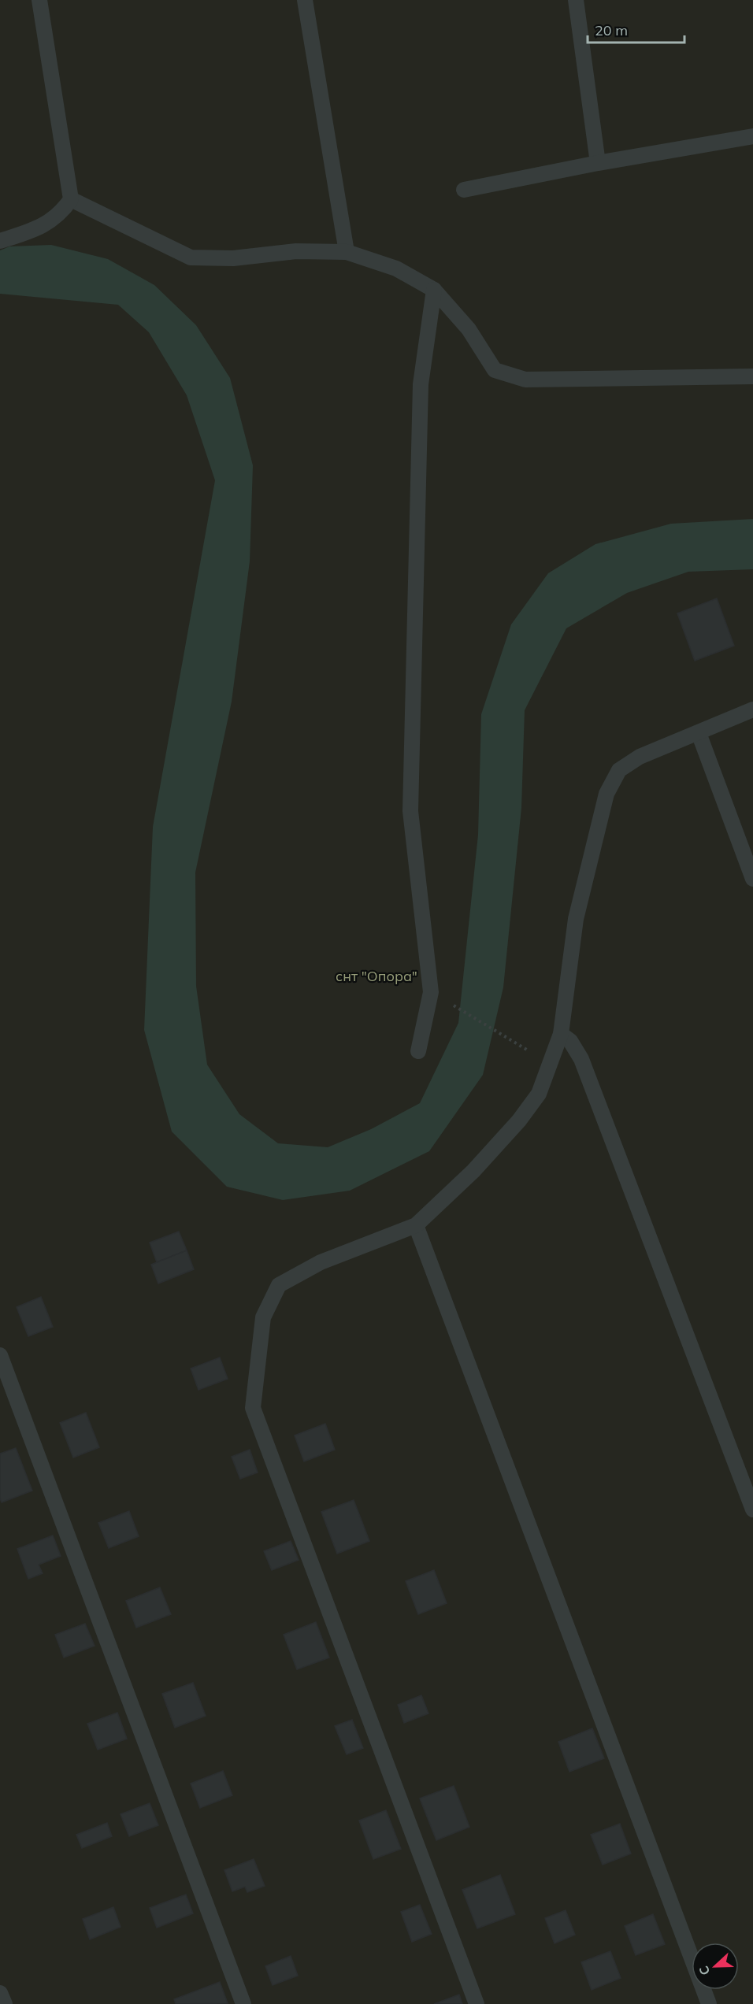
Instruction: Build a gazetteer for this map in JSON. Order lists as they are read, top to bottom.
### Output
{
  "parks": ["снт \"Опора\""],
  "scale_bar": "20 m",
  "north": "left"
}
